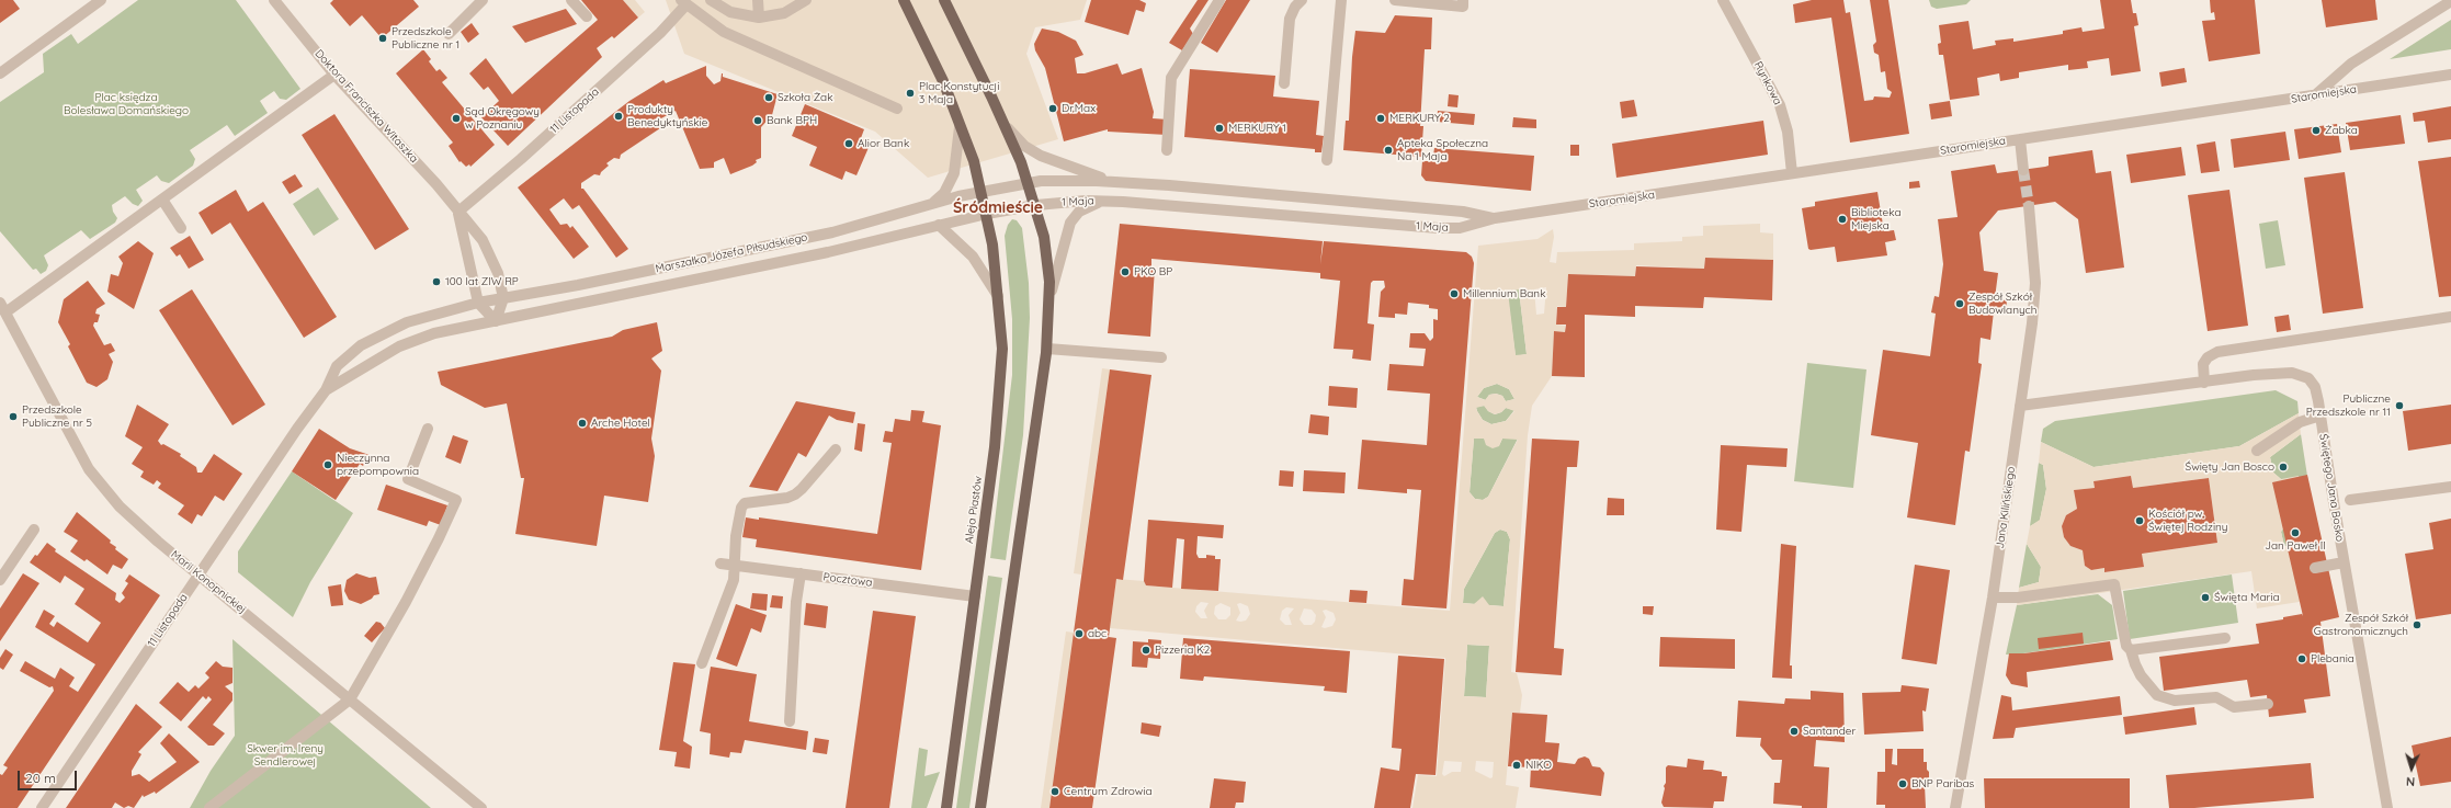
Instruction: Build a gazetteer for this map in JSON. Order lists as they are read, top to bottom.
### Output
{
  "streets": {
    "main road": ["Aleja Piastów"],
    "street": [
      "Rynkowa",
      "Staromiejska",
      "Doktora Franciszka Witaszka",
      "11 Listopada",
      "1 Maja",
      "Marszałka Józefa Piłsudskiego",
      "Świętego Jana Bosko",
      "Jana Kilińskiego",
      "Pocztowa",
      "Marii Konopnickiej"
    ]
  },
  "crossings": [
    ["Rynkowa", "Staromiejska"],
    ["Staromiejska", "1 Maja"],
    ["Doktora Franciszka Witaszka", "11 Listopada"],
    ["11 Listopada", "Marszałka Józefa Piłsudskiego"],
    ["11 Listopada", "Marii Konopnickiej"],
    ["1 Maja", "Marszałka Józefa Piłsudskiego"],
    ["1 Maja", "Aleja Piastów"],
    ["Marszałka Józefa Piłsudskiego", "Aleja Piastów"],
    ["Świętego Jana Bosko", "Jana Kilińskiego"],
    ["Aleja Piastów", "Pocztowa"]
  ],
  "districts": ["Śródmieście"],
  "parks": ["Plac księdza Bolesława Domańskiego", "Skwer im. Ireny Sendlerowej"],
  "places": [
    "Przedszkole Publiczne nr 1",
    "Plac Konstytucji 3 Maja",
    "Szkoła Żak",
    "Dr.Max",
    "Produkty Benedyktyńskie",
    "Sąd Okręgowy w Poznaniu",
    "MERKURY 2",
    "Bank BPH",
    "MERKURY 1",
    "Żabka",
    "Alior Bank",
    "Apteka Społeczna Na 1 Maja",
    "Biblioteka Miejska",
    "PKO BP",
    "100 lat ZIW RP",
    "Millennium Bank",
    "Zespół Szkół Budowlanych",
    "Publiczne Przedszkole nr 11",
    "Przedszkole Publiczne nr 5",
    "Arche Hotel",
    "Nieczynna przepompownia",
    "Święty Jan Bosco",
    "Kościół pw. Świętej Rodziny",
    "Jan Paweł II",
    "Święta Maria",
    "Zespół Szkół Gastronomicznych",
    "abc",
    "Pizzeria K2",
    "Plebania",
    "Santander",
    "NIKO",
    "BNP Paribas",
    "Centrum Zdrowia"
  ],
  "scale_bar": "20 m",
  "north": "bottom"
}
